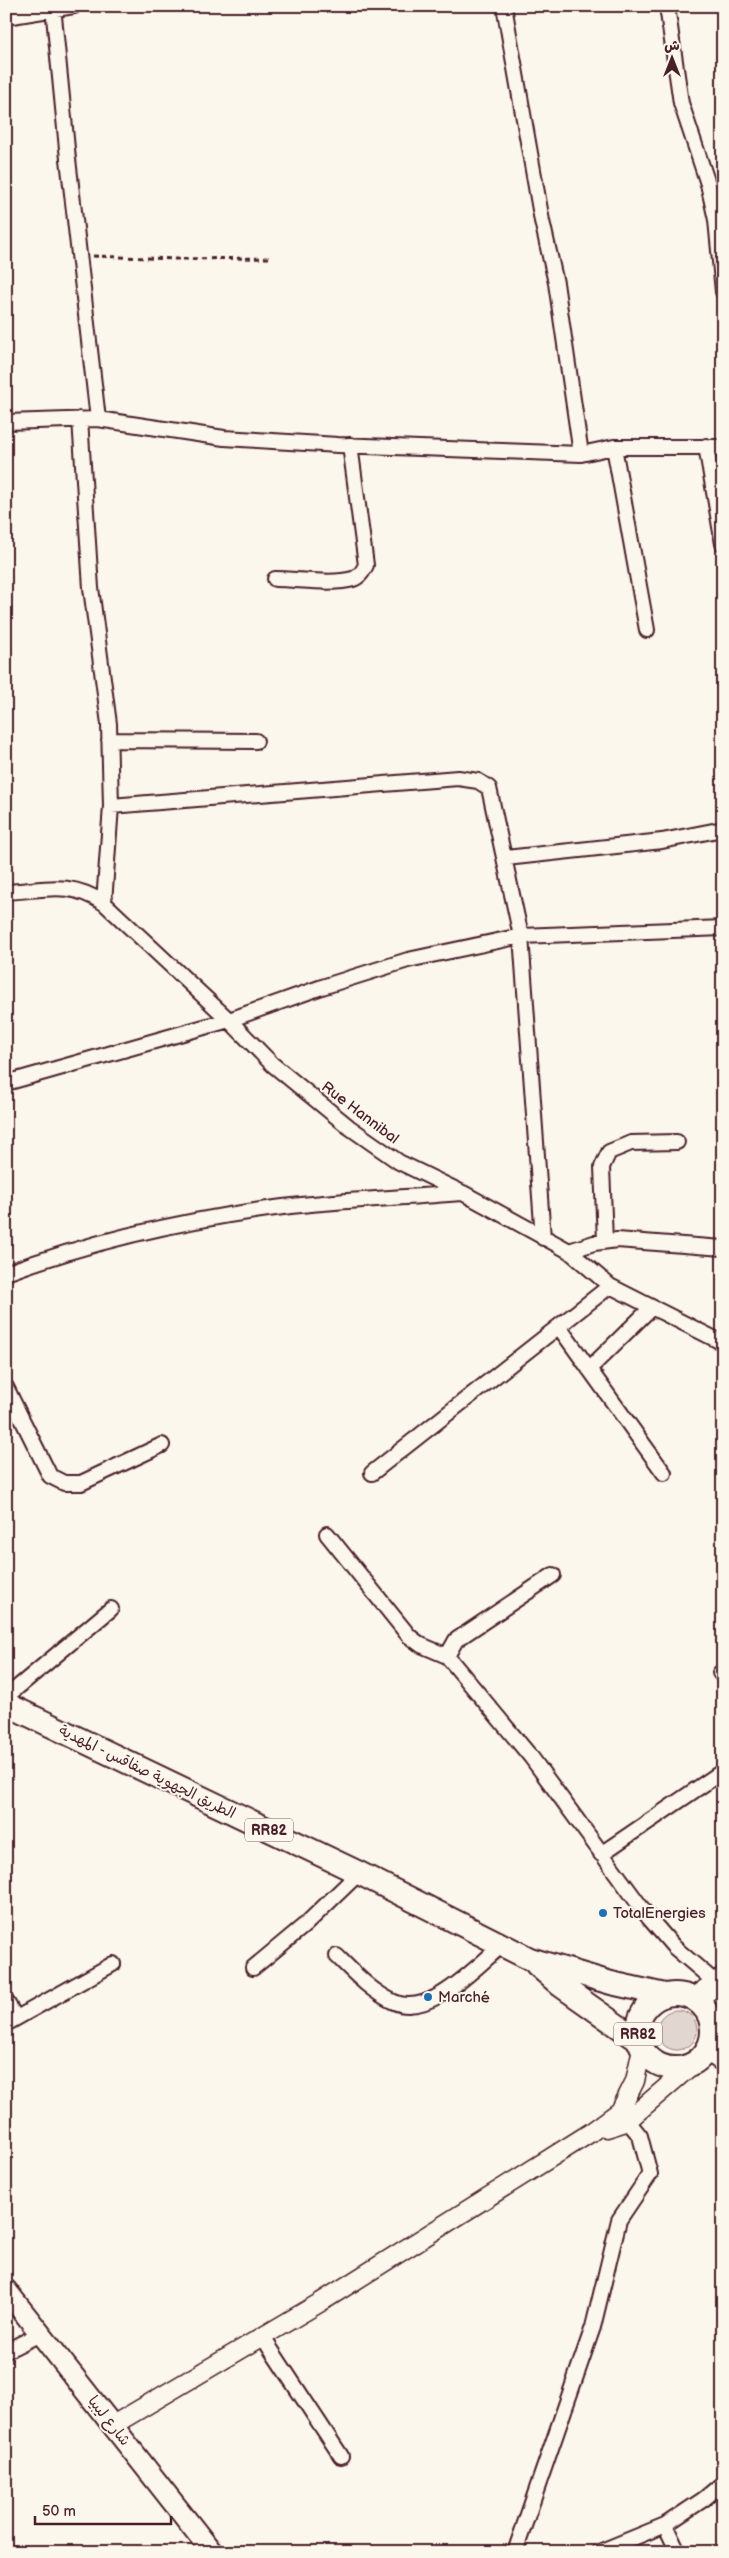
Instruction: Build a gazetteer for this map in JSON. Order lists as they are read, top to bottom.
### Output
{
  "streets": {
    "main road": ["الطريق الجهوية صفاقس - المهدية", "RR82", "شارع ليبيا"],
    "street": ["Rue Hannibal"]
  },
  "crossings": [
    ["الطريق الجهوية صفاقس - المهدية", "RR82"]
  ],
  "places": ["TotalEnergies", "Marché"],
  "scale_bar": "50 m",
  "north": "top"
}
